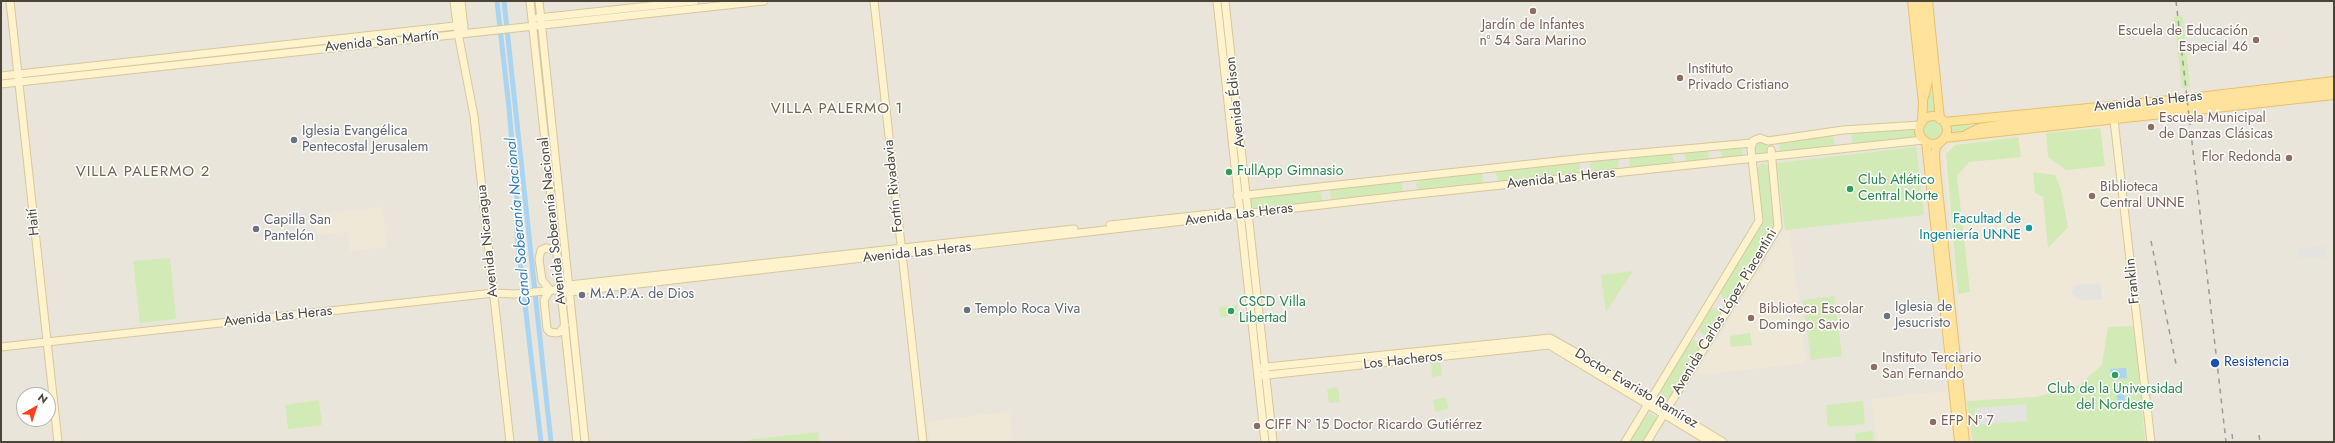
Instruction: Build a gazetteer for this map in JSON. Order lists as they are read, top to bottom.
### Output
{
  "streets": {
    "main road": [
      "Avenida San Martín",
      "Avenida Édison",
      "Avenida Las Heras",
      "Fortín Rivadavia",
      "Avenida Soberanía Nacional",
      "Haití",
      "Avenida Nicaragua",
      "Franklin",
      "Avenida Carlos López Piacentini",
      "Los Hacheros",
      "Doctor Evaristo Ramírez"
    ]
  },
  "crossings": [
    ["Avenida San Martín", "Avenida Soberanía Nacional"],
    ["Avenida San Martín", "Haití"],
    ["Avenida San Martín", "Avenida Nicaragua"],
    ["Avenida Édison", "Avenida Las Heras"],
    ["Avenida Édison", "Los Hacheros"],
    ["Avenida Las Heras", "Fortín Rivadavia"],
    ["Avenida Las Heras", "Avenida Soberanía Nacional"],
    ["Avenida Las Heras", "Haití"],
    ["Avenida Las Heras", "Avenida Nicaragua"],
    ["Avenida Las Heras", "Franklin"],
    ["Avenida Las Heras", "Avenida Carlos López Piacentini"],
    ["Avenida Carlos López Piacentini", "Doctor Evaristo Ramírez"],
    ["Los Hacheros", "Doctor Evaristo Ramírez"]
  ],
  "districts": ["VILLA PALERMO 1", "VILLA PALERMO 2"],
  "water": ["Canal Soberanía Nacional"],
  "places": [
    "Jardín de Infantes nº 54 Sara Marino",
    "Escuela de Educación Especial 46",
    "Instituto Privado Cristiano",
    "Escuela Municipal de Danzas Clásicas",
    "Iglesia Evangélica Pentecostal Jerusalem",
    "Flor Redonda",
    "FullApp Gimnasio",
    "Club Atlético Central Norte",
    "Biblioteca Central UNNE",
    "Facultad de Ingeniería UNNE",
    "Capilla San Pantelón",
    "M.A.P.A. de Dios",
    "Templo Roca Viva",
    "CSCD Villa Libertad",
    "Iglesia de Jesucristo",
    "Biblioteca Escolar Domingo Savio",
    "Resistencia",
    "Instituto Terciario San Fernando",
    "Club de la Universidad del Nordeste",
    "EFP Nº 7",
    "CIFF Nº 15 Doctor Ricardo Gutiérrez"
  ],
  "north": "top right"
}
